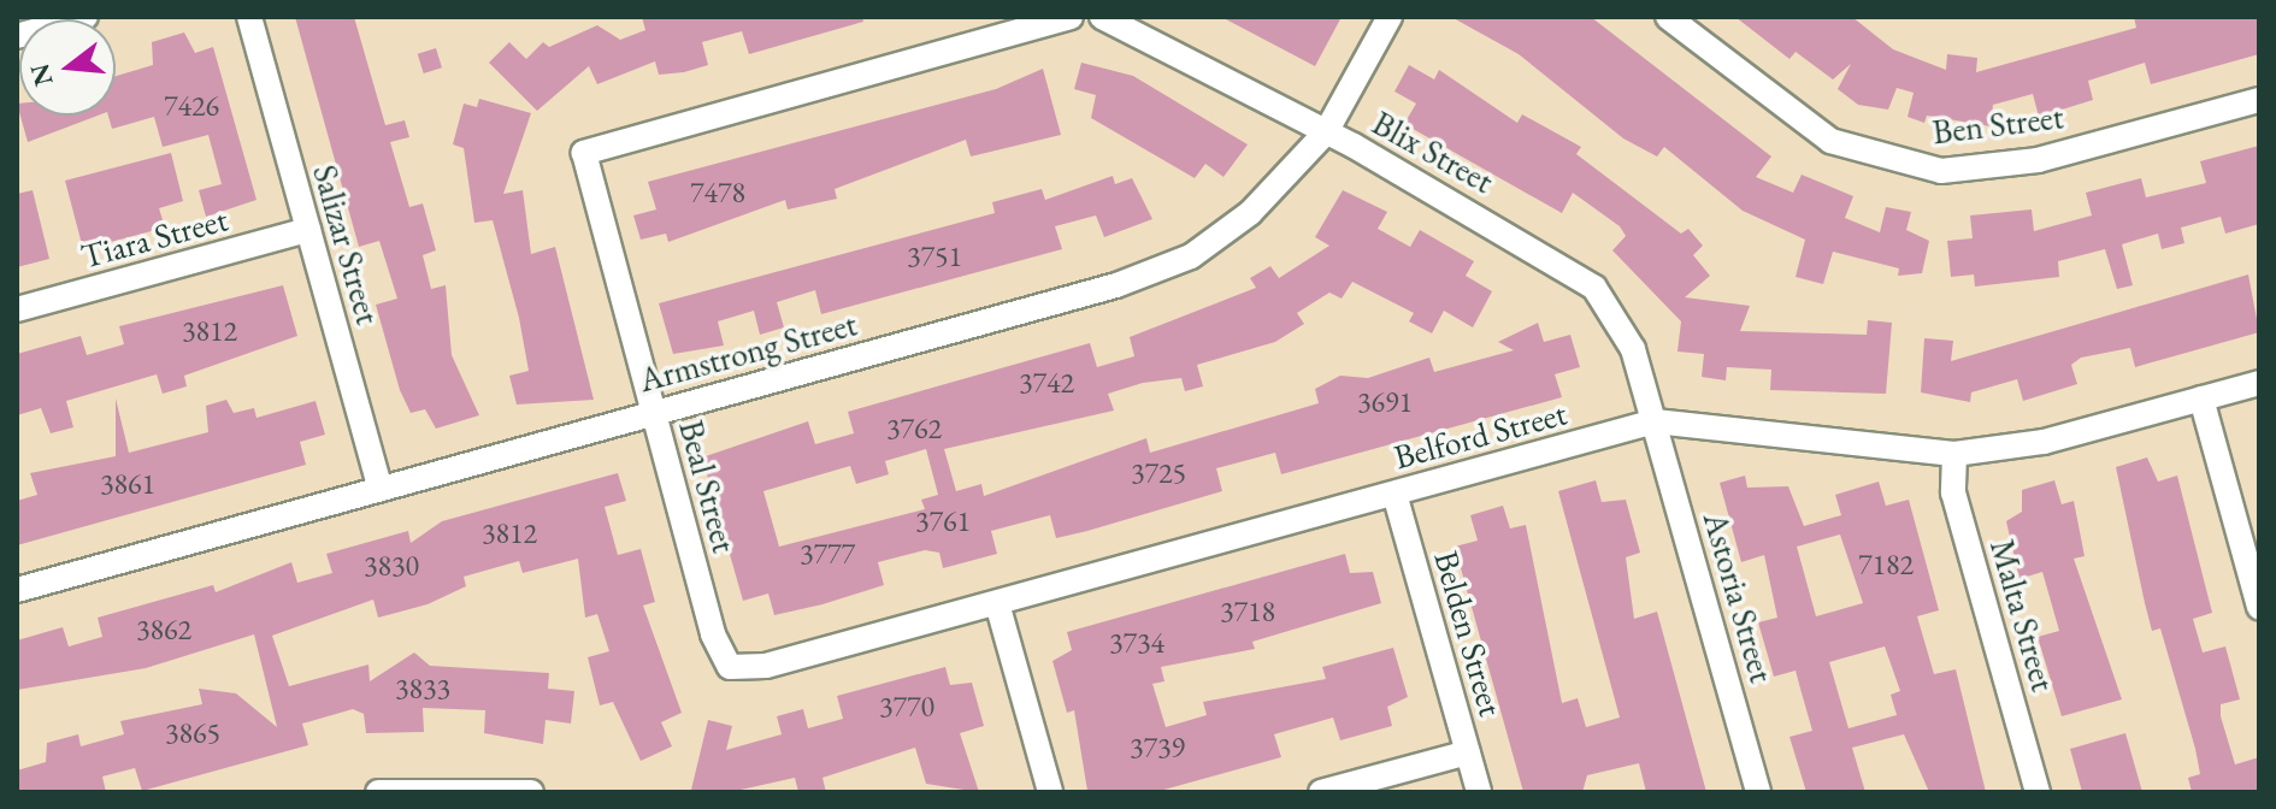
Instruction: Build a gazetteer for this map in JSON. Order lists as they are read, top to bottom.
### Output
{
  "streets": {
    "street": [
      "Ben Street",
      "Blix Street",
      "Tiara Street",
      "Salizar Street",
      "Armstrong Street",
      "Belford Street",
      "Beal Street",
      "Astoria Street",
      "Malta Street",
      "Belden Street"
    ]
  },
  "crossings": [
    ["Blix Street", "Armstrong Street"],
    ["Blix Street", "Belford Street"],
    ["Blix Street", "Astoria Street"],
    ["Tiara Street", "Salizar Street"],
    ["Salizar Street", "Armstrong Street"],
    ["Armstrong Street", "Beal Street"],
    ["Belford Street", "Beal Street"],
    ["Belford Street", "Astoria Street"],
    ["Belford Street", "Malta Street"],
    ["Belford Street", "Belden Street"]
  ],
  "house_numbers": [
    "7426",
    "7478",
    "3751",
    "3812",
    "3742",
    "3691",
    "3762",
    "3725",
    "3861",
    "3761",
    "3812",
    "3777",
    "7182",
    "3830",
    "3718",
    "3862",
    "3734",
    "3833",
    "3770",
    "3865",
    "3739"
  ],
  "north": "left"
}
